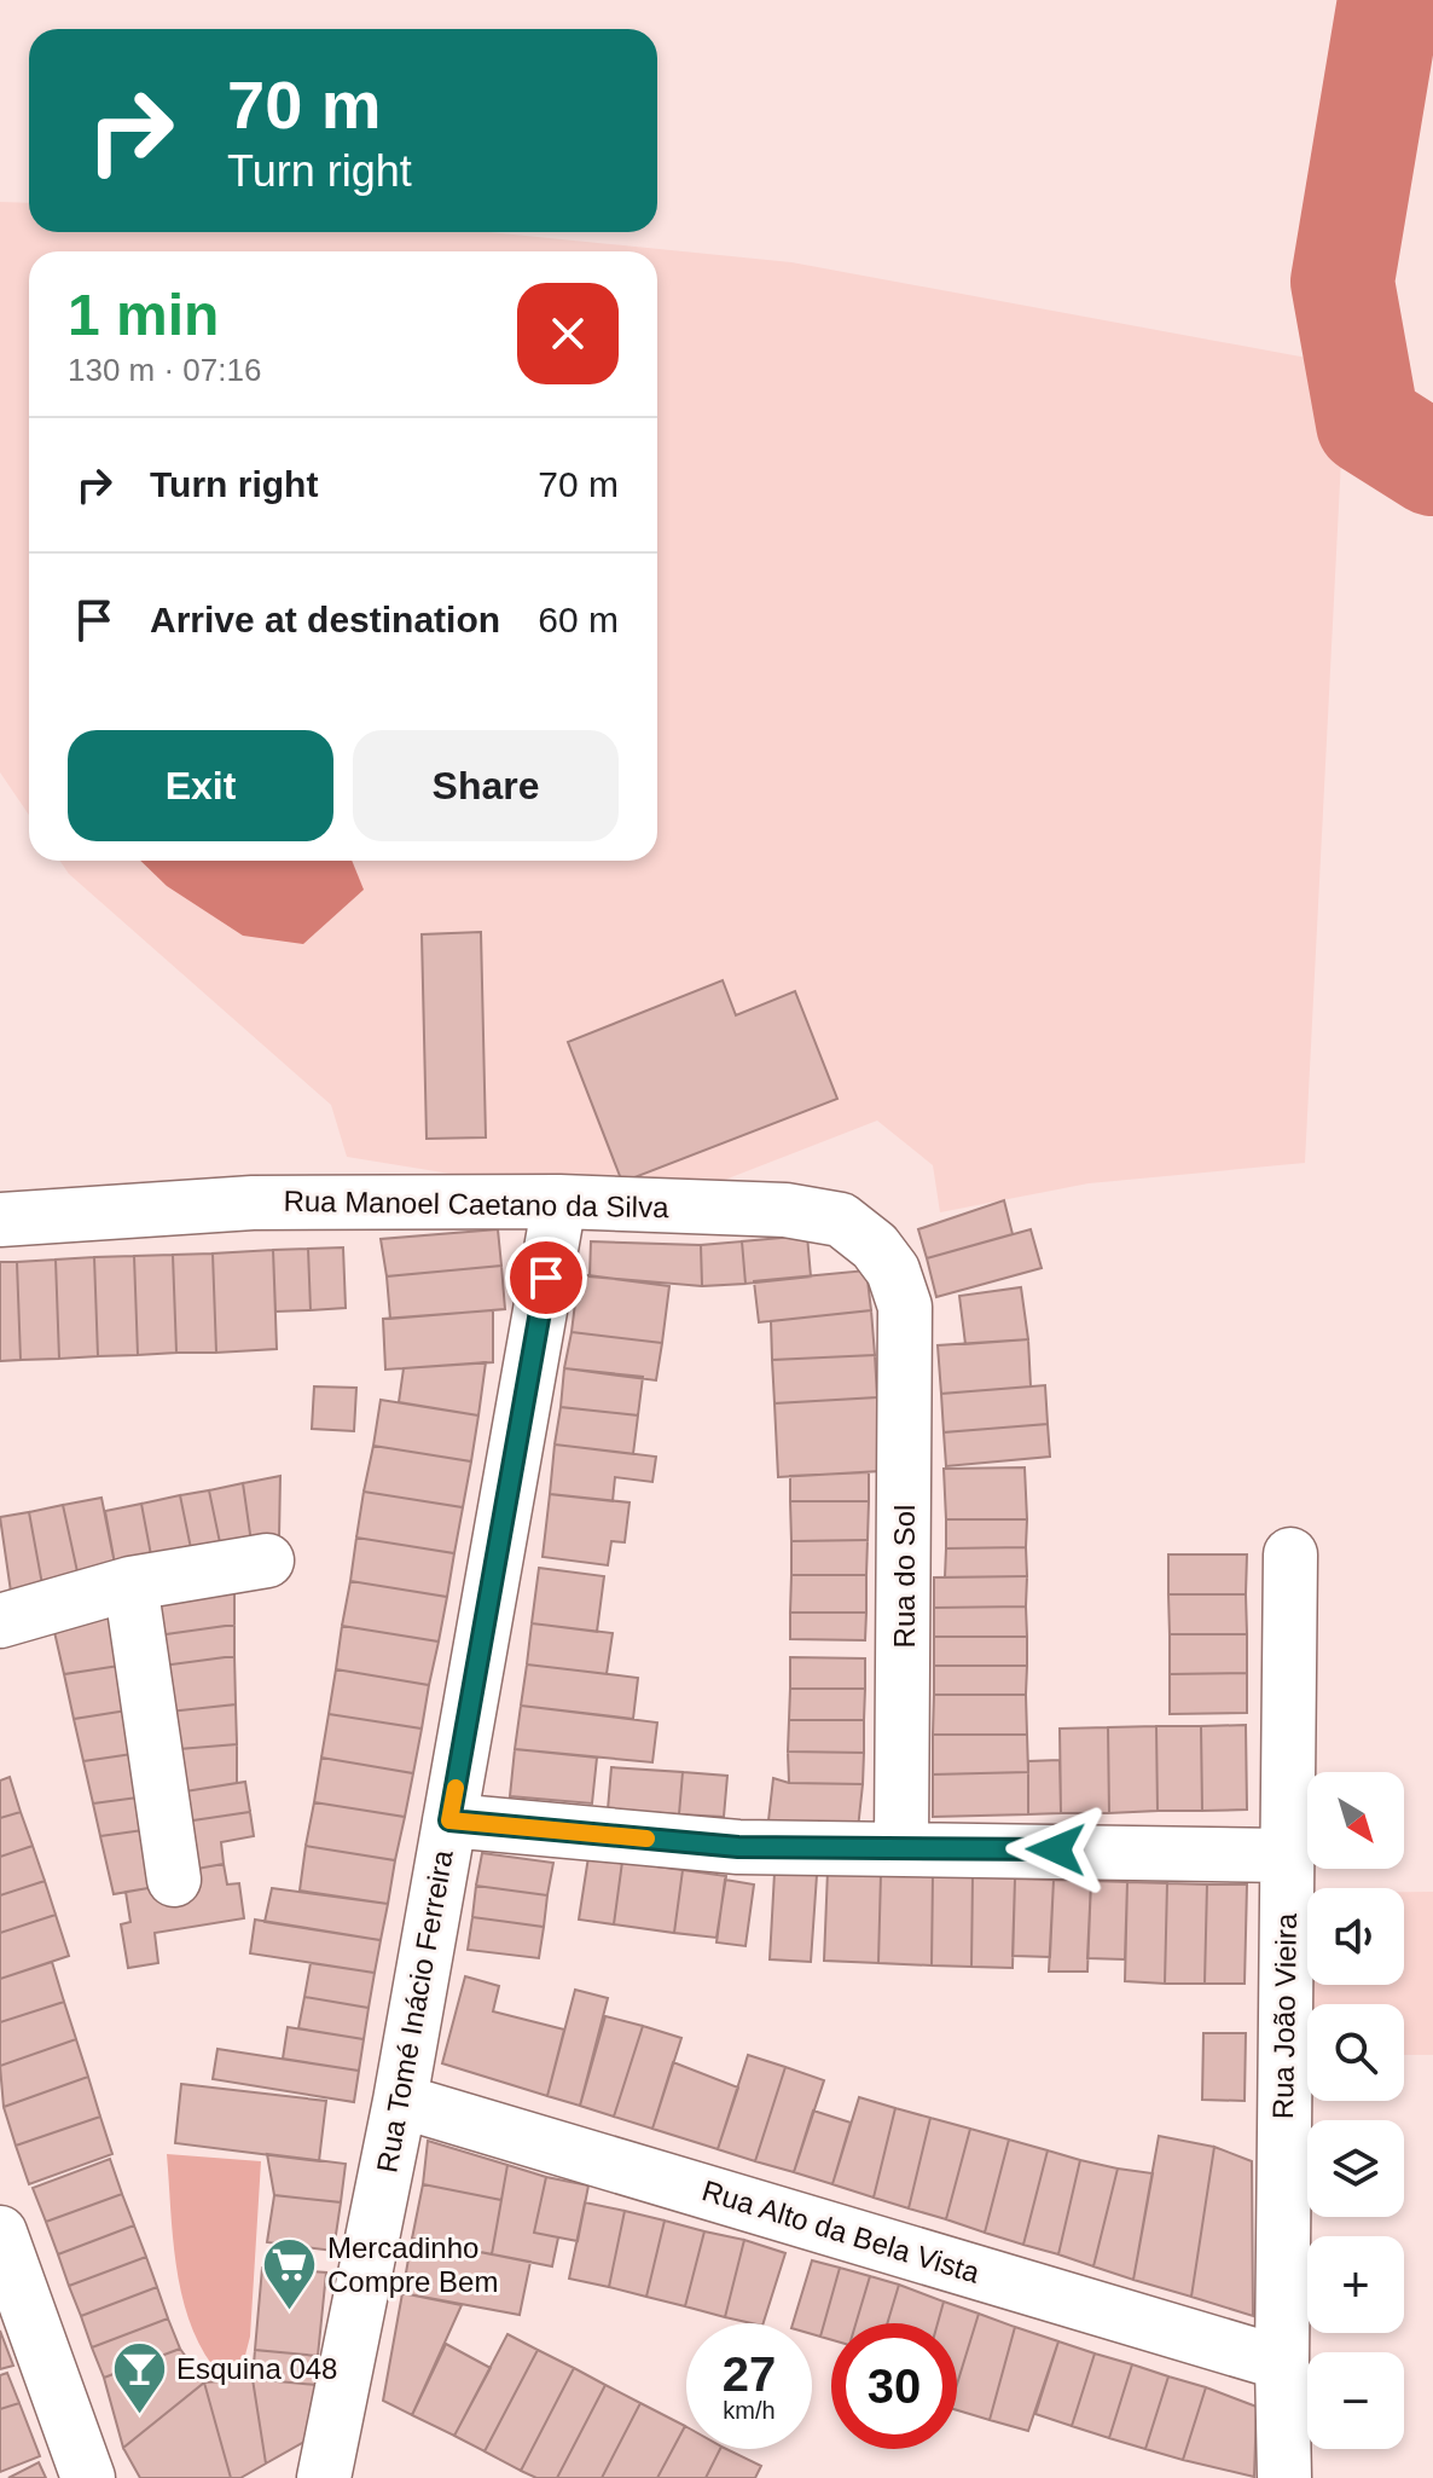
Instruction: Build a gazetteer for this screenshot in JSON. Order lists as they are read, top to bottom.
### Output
{
  "streets": {
    "street": [
      "Rua Manoel Caetano da Silva",
      "Rua do Sol",
      "Rua Tomé Inácio Ferreira",
      "Rua João Vieira",
      "Rua Alto da Bela Vista"
    ]
  },
  "crossings": [
    ["Rua Manoel Caetano da Silva", "Rua do Sol"],
    ["Rua Manoel Caetano da Silva", "Rua Tomé Inácio Ferreira"],
    ["Rua Tomé Inácio Ferreira", "Rua Alto da Bela Vista"],
    ["Rua João Vieira", "Rua Alto da Bela Vista"]
  ],
  "places": {
    "supermarket": ["Mercadinho Compre Bem"],
    "bar": ["Esquina 048"]
  },
  "north": "bottom right",
  "page": {
    "turn": ["70 m", "Turn right"],
    "heading": ["1 min", "130 m · 07:16"],
    "list": [
      {
        "name": "Turn right",
        "value": "70 m"
      },
      {
        "name": "Arrive at destination",
        "value": "60 m"
      }
    ],
    "buttons": ["Exit", "Share"],
    "map_buttons": ["+", "−"],
    "speed": "27 km/h",
    "limit": "30"
  }
}
